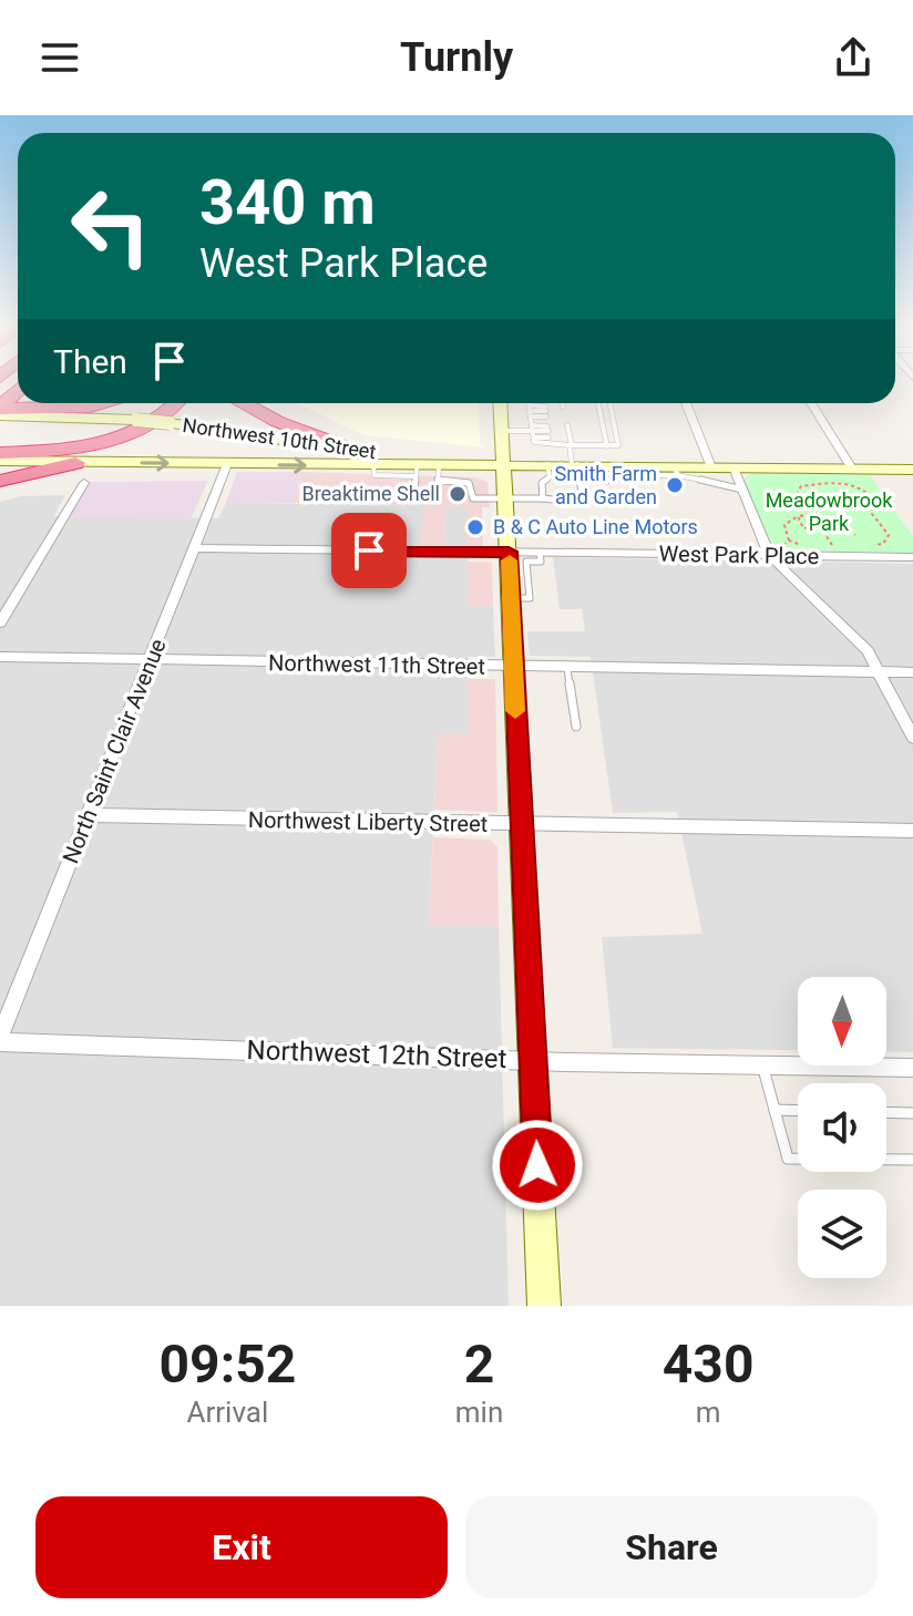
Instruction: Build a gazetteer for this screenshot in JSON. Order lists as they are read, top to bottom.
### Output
{
  "streets": {
    "main road": ["Northwest 10th Street"],
    "street": [
      "West Park Place",
      "Northwest 11th Street",
      "North Saint Clair Avenue",
      "Northwest Liberty Street",
      "Northwest 12th Street"
    ]
  },
  "crossings": [
    ["Northwest 10th Street", "North Saint Clair Avenue"],
    ["West Park Place", "North Saint Clair Avenue"],
    ["Northwest 11th Street", "North Saint Clair Avenue"],
    ["North Saint Clair Avenue", "Northwest Liberty Street"],
    ["North Saint Clair Avenue", "Northwest 12th Street"]
  ],
  "parks": ["Meadowbrook Park"],
  "places": ["Smith Farm and Garden", "Breaktime Shell", "B & C Auto Line Motors"],
  "north": "bottom",
  "page": {
    "header": "Turnly",
    "turn": ["340 m", "West Park Place"],
    "then": "Then",
    "eta": [
      "09:52",
      "Arrival",
      "2",
      "min",
      "430",
      "m"
    ],
    "buttons": ["Exit", "Share"]
  }
}
